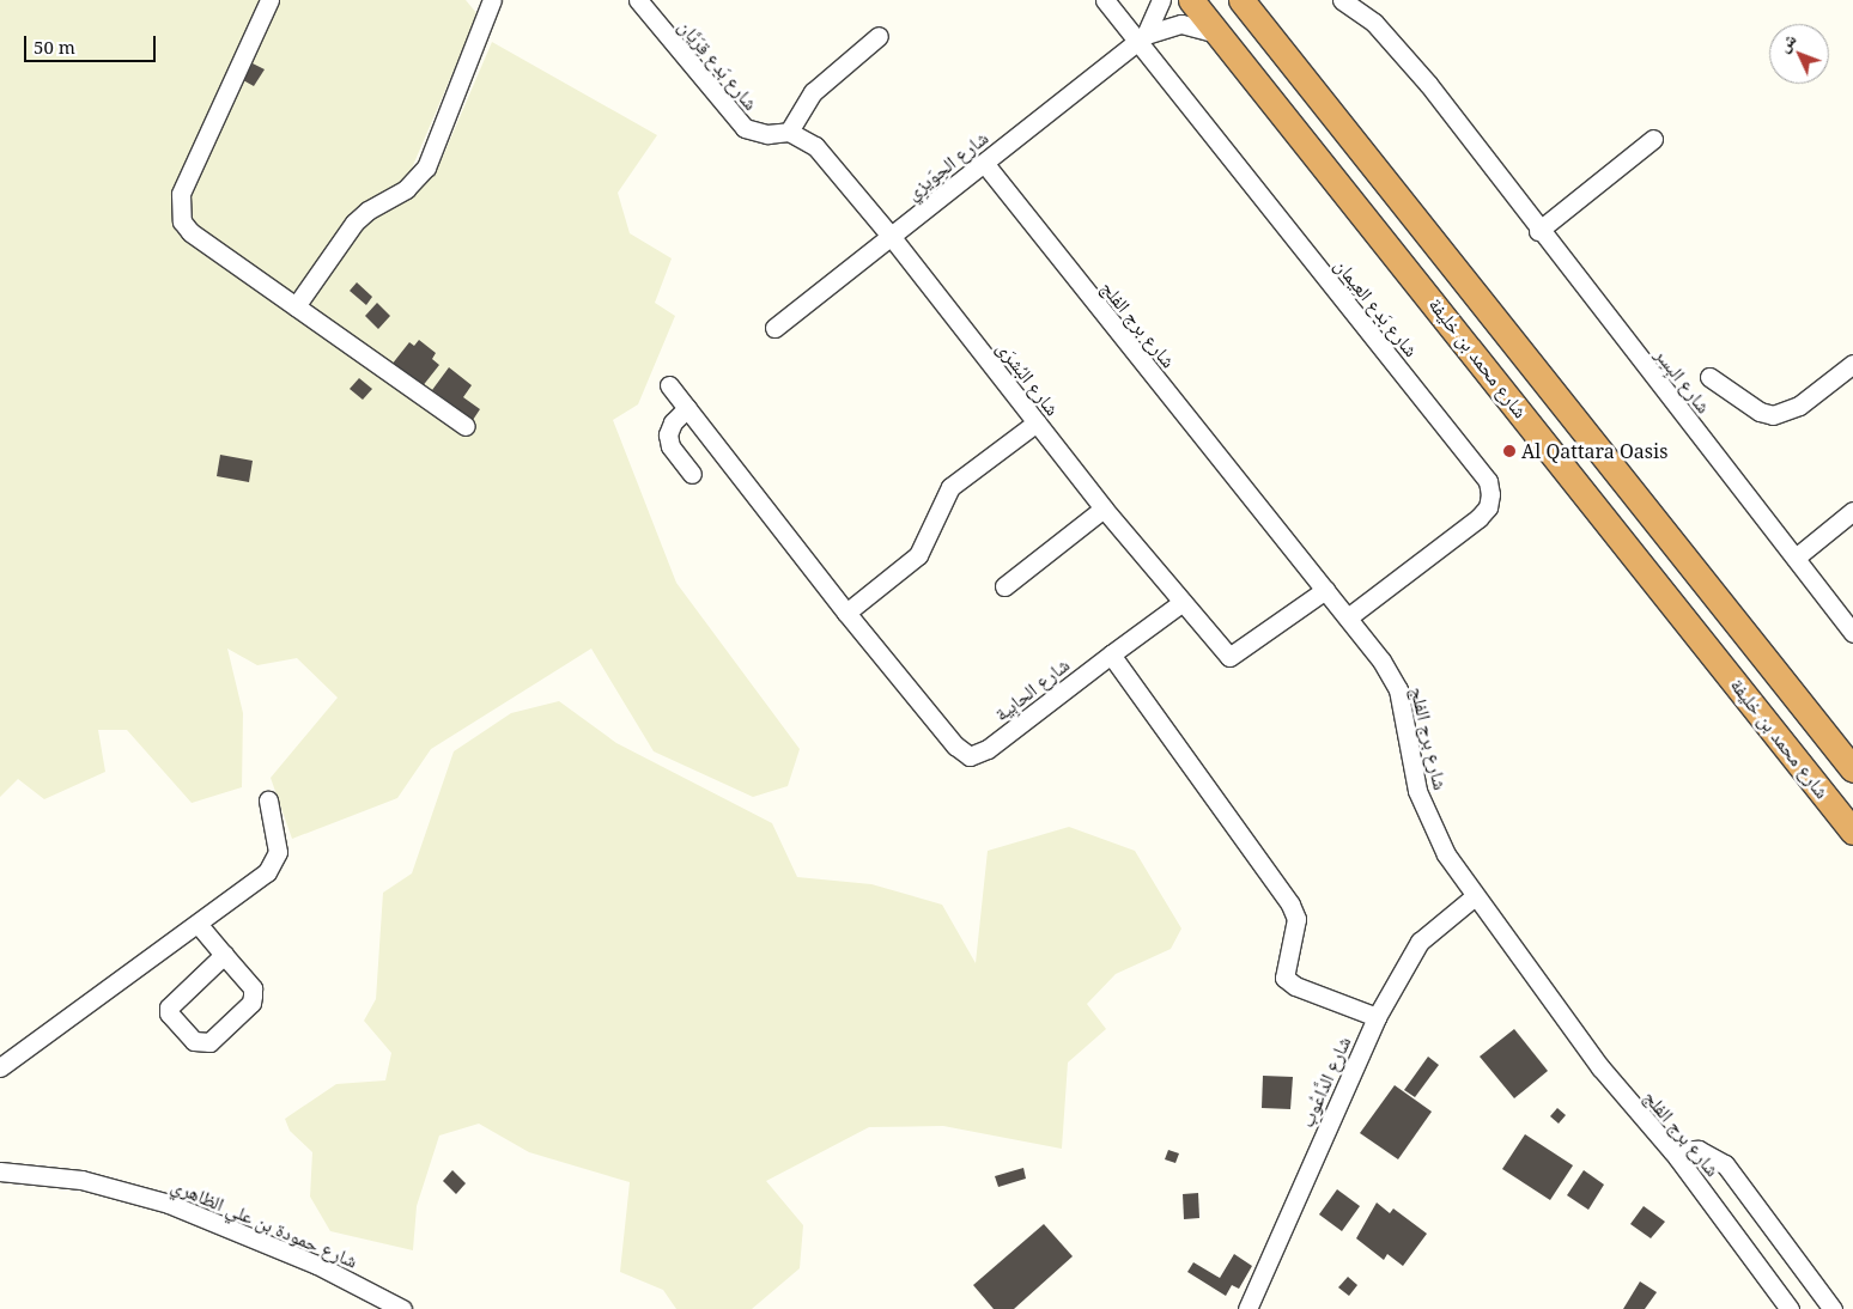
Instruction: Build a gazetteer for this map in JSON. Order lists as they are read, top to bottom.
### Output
{
  "streets": {
    "highway": ["شارع محمد بن خليفة"],
    "street": [
      "شارع بَدع قِرَيَّان",
      "شارع الحِوَيزِي",
      "شارع بَدع العِيمان",
      "شارع برج الفلج",
      "شارع البُشرَى",
      "شارع البِسِر",
      "شارع الحابِية",
      "شارع الدَّاعُوب",
      "شارع حمودة بن علي الظاهري"
    ]
  },
  "crossings": [
    ["شارع بَدع قِرَيَّان", "شارع البُشرَى"],
    ["شارع الحِوَيزِي", "شارع بَدع العِيمان"],
    ["شارع الحِوَيزِي", "شارع برج الفلج"],
    ["شارع الحِوَيزِي", "شارع محمد بن خليفة"],
    ["شارع الحِوَيزِي", "شارع البُشرَى"],
    ["شارع بَدع العِيمان", "شارع برج الفلج"],
    ["شارع برج الفلج", "شارع البُشرَى"],
    ["شارع برج الفلج", "شارع الدَّاعُوب"]
  ],
  "places": ["Al Qattara Oasis"],
  "scale_bar": "50 m",
  "north": "top left"
}
